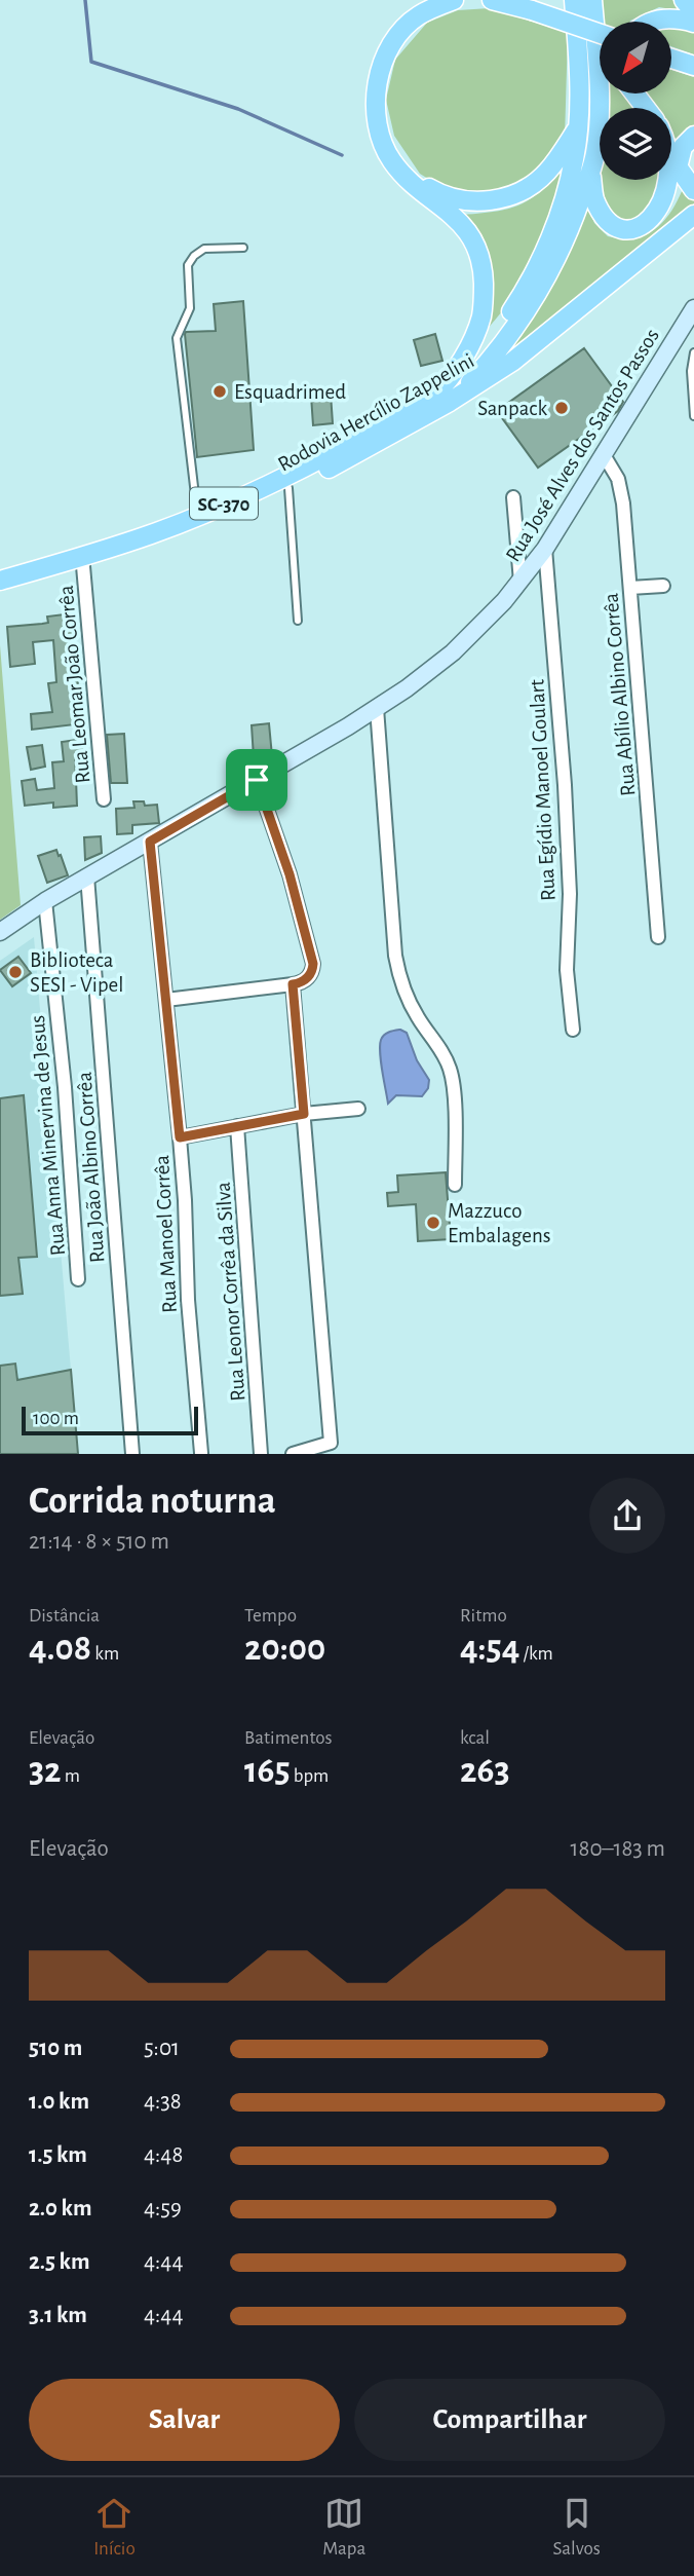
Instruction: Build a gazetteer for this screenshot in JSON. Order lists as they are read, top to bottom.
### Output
{
  "streets": {
    "main road": ["Rodovia Hercílio Zappelini", "SC-370"],
    "street": [
      "Rua José Alves dos Santos Passos",
      "Rua Leomar João Corrêa",
      "Rua Abílio Albino Corrêa",
      "Rua Egídio Manoel Goulart",
      "Rua Anna Minervina de Jesus",
      "Rua João Albino Corrêa",
      "Rua Manoel Corrêa",
      "Rua Leonor Corrêa da Silva"
    ]
  },
  "crossings": [
    ["Rodovia Hercílio Zappelini", "SC-370"],
    ["Rodovia Hercílio Zappelini", "Rua Leomar João Corrêa"],
    ["Rua José Alves dos Santos Passos", "Rua Abílio Albino Corrêa"],
    ["Rua José Alves dos Santos Passos", "Rua Egídio Manoel Goulart"],
    ["Rua José Alves dos Santos Passos", "Rua Anna Minervina de Jesus"],
    ["Rua José Alves dos Santos Passos", "Rua João Albino Corrêa"],
    ["Rua José Alves dos Santos Passos", "Rua Manoel Corrêa"]
  ],
  "places": [
    "Esquadrimed",
    "Sanpack",
    "Biblioteca SESI - Vipel",
    "Mazzuco Embalagens"
  ],
  "scale_bar": "100 m",
  "north": "bottom left",
  "page": {
    "scale": "100 m",
    "heading": ["Corrida noturna", "21:14 · 8 × 510 m"],
    "stats": [
      ["Distância", "4.08 km"],
      ["Tempo", "20:00"],
      ["Ritmo", "4:54 /km"],
      ["Elevação", "32 m"],
      ["Batimentos", "165 bpm"],
      ["kcal", "263"]
    ],
    "chart": ["Elevação", "180–183 m"],
    "list": [
      {
        "name": "510 m",
        "note": "5:01"
      },
      {
        "name": "1.0 km",
        "note": "4:38"
      },
      {
        "name": "1.5 km",
        "note": "4:48"
      },
      {
        "name": "2.0 km",
        "note": "4:59"
      },
      {
        "name": "2.5 km",
        "note": "4:44"
      },
      {
        "name": "3.1 km",
        "note": "4:44"
      }
    ],
    "buttons": ["Salvar", "Compartilhar"],
    "tabs": ["Início", "Mapa", "Salvos"]
  }
}
